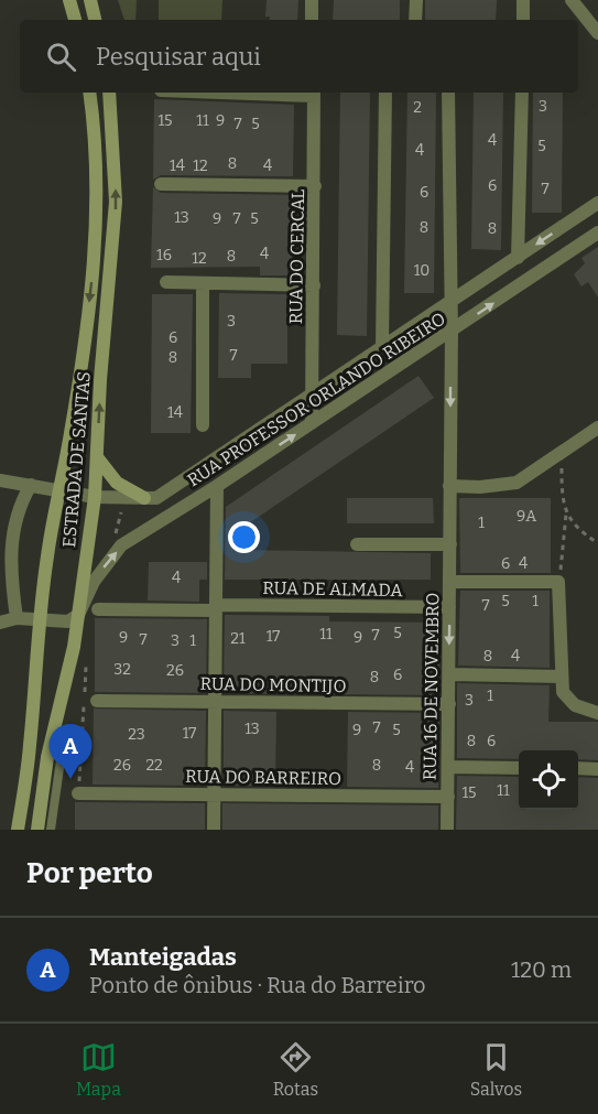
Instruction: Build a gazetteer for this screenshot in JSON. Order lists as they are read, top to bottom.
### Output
{
  "streets": {
    "main road": ["ESTRADA DE SANTAS"],
    "street": [
      "RUA DO CERCAL",
      "RUA PROFESSOR ORLANDO RIBEIRO",
      "RUA DE ALMADA",
      "RUA DO MONTIJO",
      "RUA 16 DE NOVEMBRO",
      "RUA DO BARREIRO"
    ]
  },
  "crossings": [
    ["RUA DO CERCAL", "RUA PROFESSOR ORLANDO RIBEIRO"],
    ["RUA PROFESSOR ORLANDO RIBEIRO", "ESTRADA DE SANTAS"],
    ["RUA PROFESSOR ORLANDO RIBEIRO", "RUA 16 DE NOVEMBRO"],
    ["RUA DE ALMADA", "RUA 16 DE NOVEMBRO"],
    ["RUA DO MONTIJO", "RUA 16 DE NOVEMBRO"],
    ["RUA 16 DE NOVEMBRO", "RUA DO BARREIRO"]
  ],
  "house_numbers": [
    "3",
    "2",
    "15",
    "11",
    "9",
    "7",
    "5",
    "4",
    "5",
    "4",
    "8",
    "14",
    "12",
    "4",
    "6",
    "7",
    "6",
    "13",
    "9",
    "7",
    "5",
    "8",
    "8",
    "4",
    "16",
    "8",
    "12",
    "10",
    "3",
    "6",
    "7",
    "8",
    "14",
    "9A",
    "1",
    "6",
    "4",
    "4",
    "5",
    "1",
    "7",
    "5",
    "11",
    "7",
    "17",
    "9",
    "9",
    "21",
    "7",
    "3",
    "1",
    "8",
    "4",
    "32",
    "26",
    "6",
    "8",
    "1",
    "3",
    "7",
    "13",
    "9",
    "5",
    "17",
    "23",
    "8",
    "6",
    "26",
    "22",
    "8",
    "4",
    "11",
    "15"
  ],
  "page": {
    "search": "Pesquisar aqui",
    "pins": "A",
    "heading": "Por perto",
    "list": [
      {
        "mark": "A",
        "name": "Manteigadas",
        "note": "Ponto de ônibus · Rua do Barreiro",
        "value": "120 m"
      }
    ],
    "nav": ["Mapa", "Rotas", "Salvos"]
  }
}
